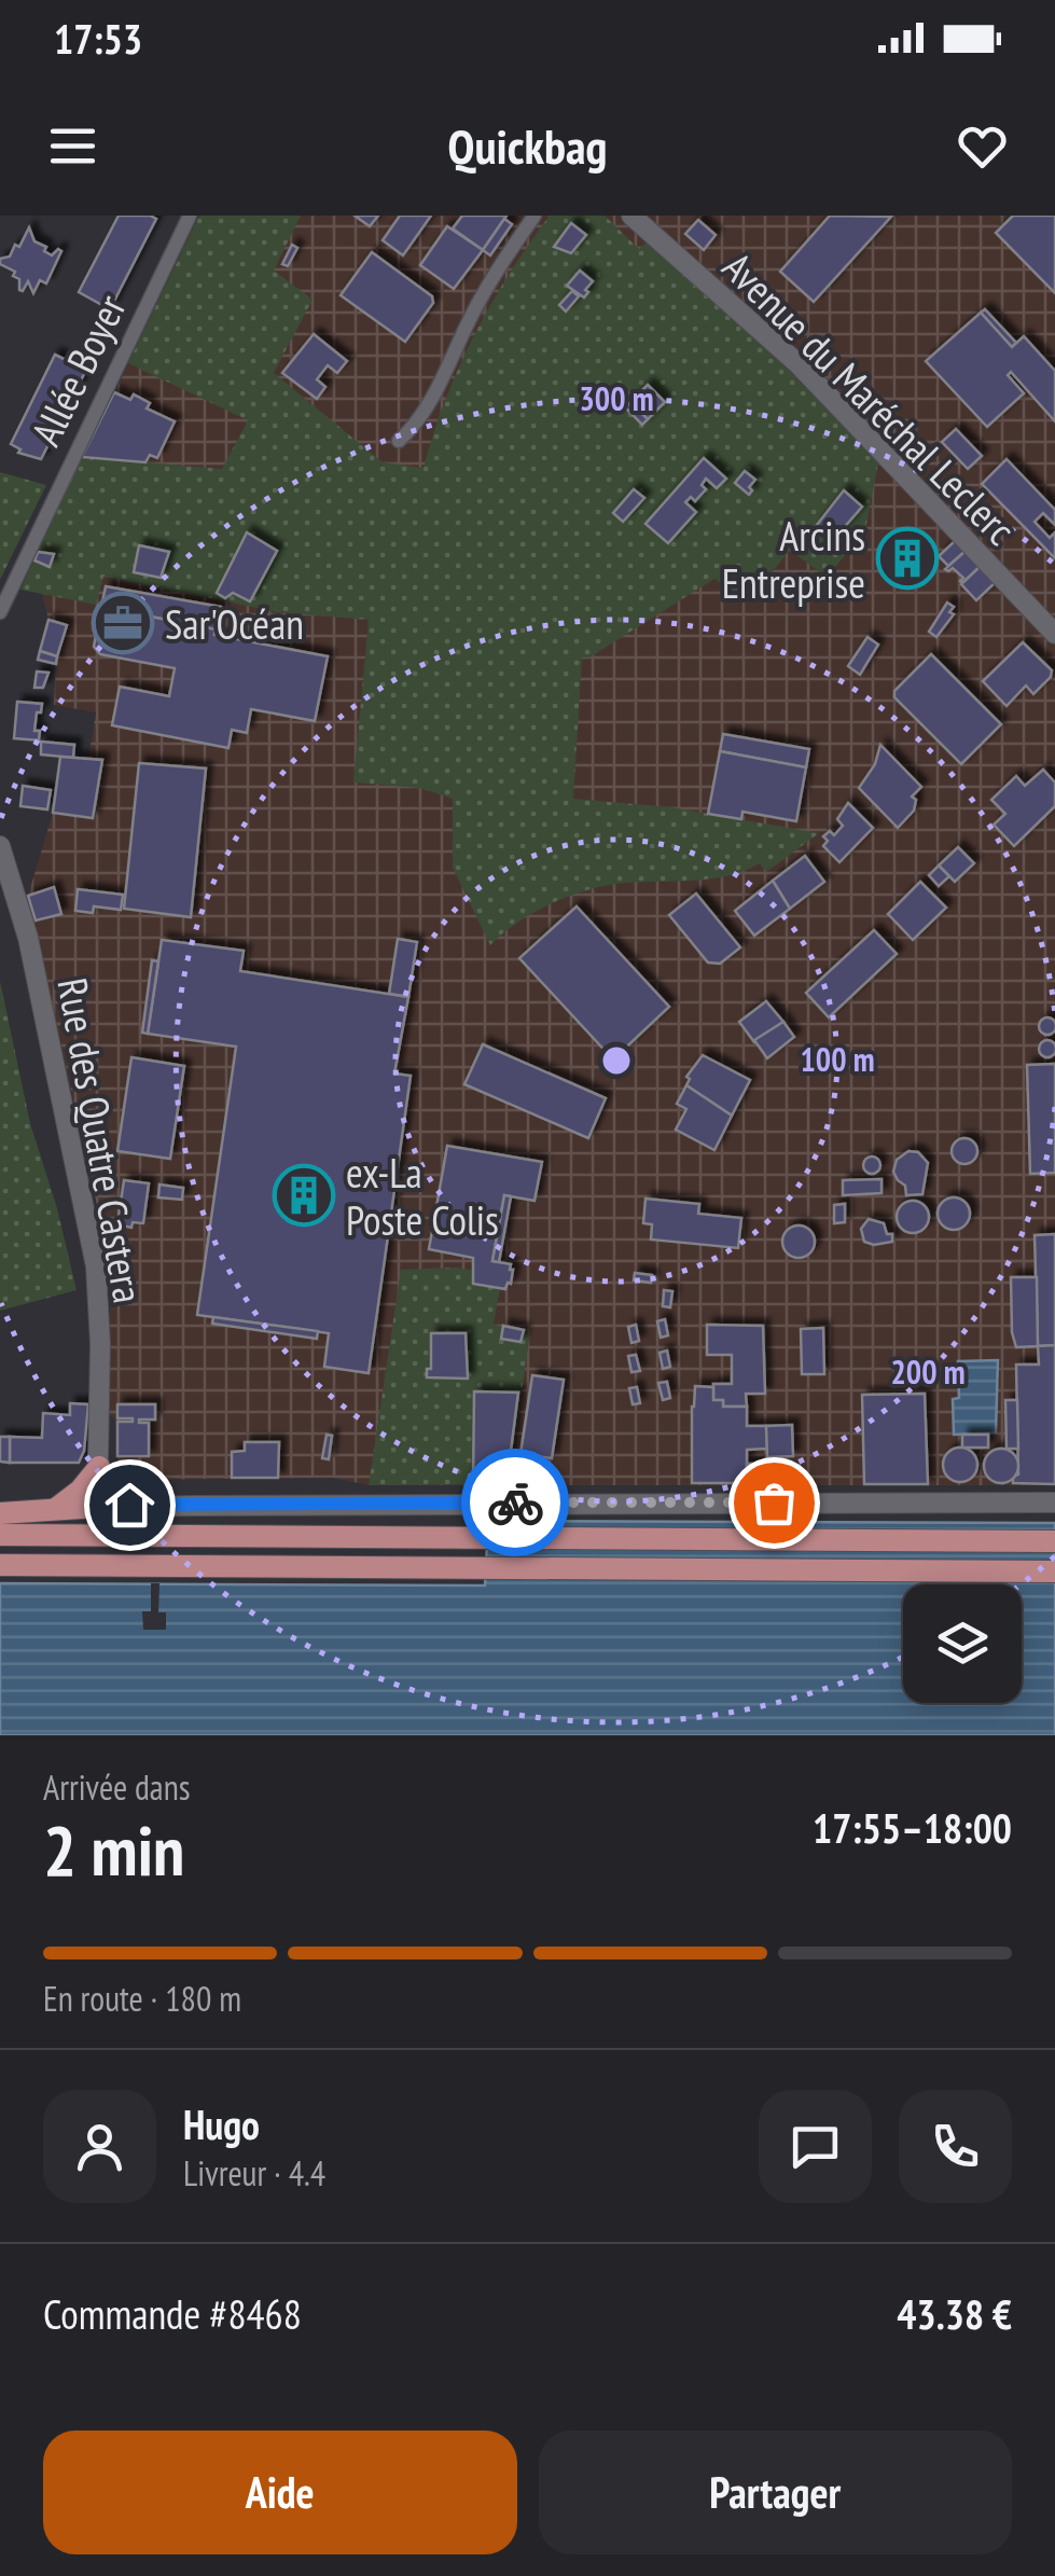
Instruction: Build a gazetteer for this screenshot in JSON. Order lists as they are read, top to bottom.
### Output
{
  "streets": {
    "street": ["Allée Boyer", "Avenue du Maréchal Leclerc", "Rue des Quatre Castera"]
  },
  "places": {
    "building": ["Arcins Entreprise", "ex-La Poste Colis"],
    "office": ["Sar'Océan"]
  },
  "page": {
    "status": "17:53",
    "header": "Quickbag",
    "heading": ["2 min", "Arrivée dans", "17:55–18:00"],
    "panel": [
      "Hugo",
      "Livreur · 4.4",
      "Commande #8468",
      "43.38 €"
    ],
    "bar": "En route · 180 m",
    "buttons": ["Aide", "Partager"]
  },
  "rings": ["300 m", "100 m", "200 m"]
}
